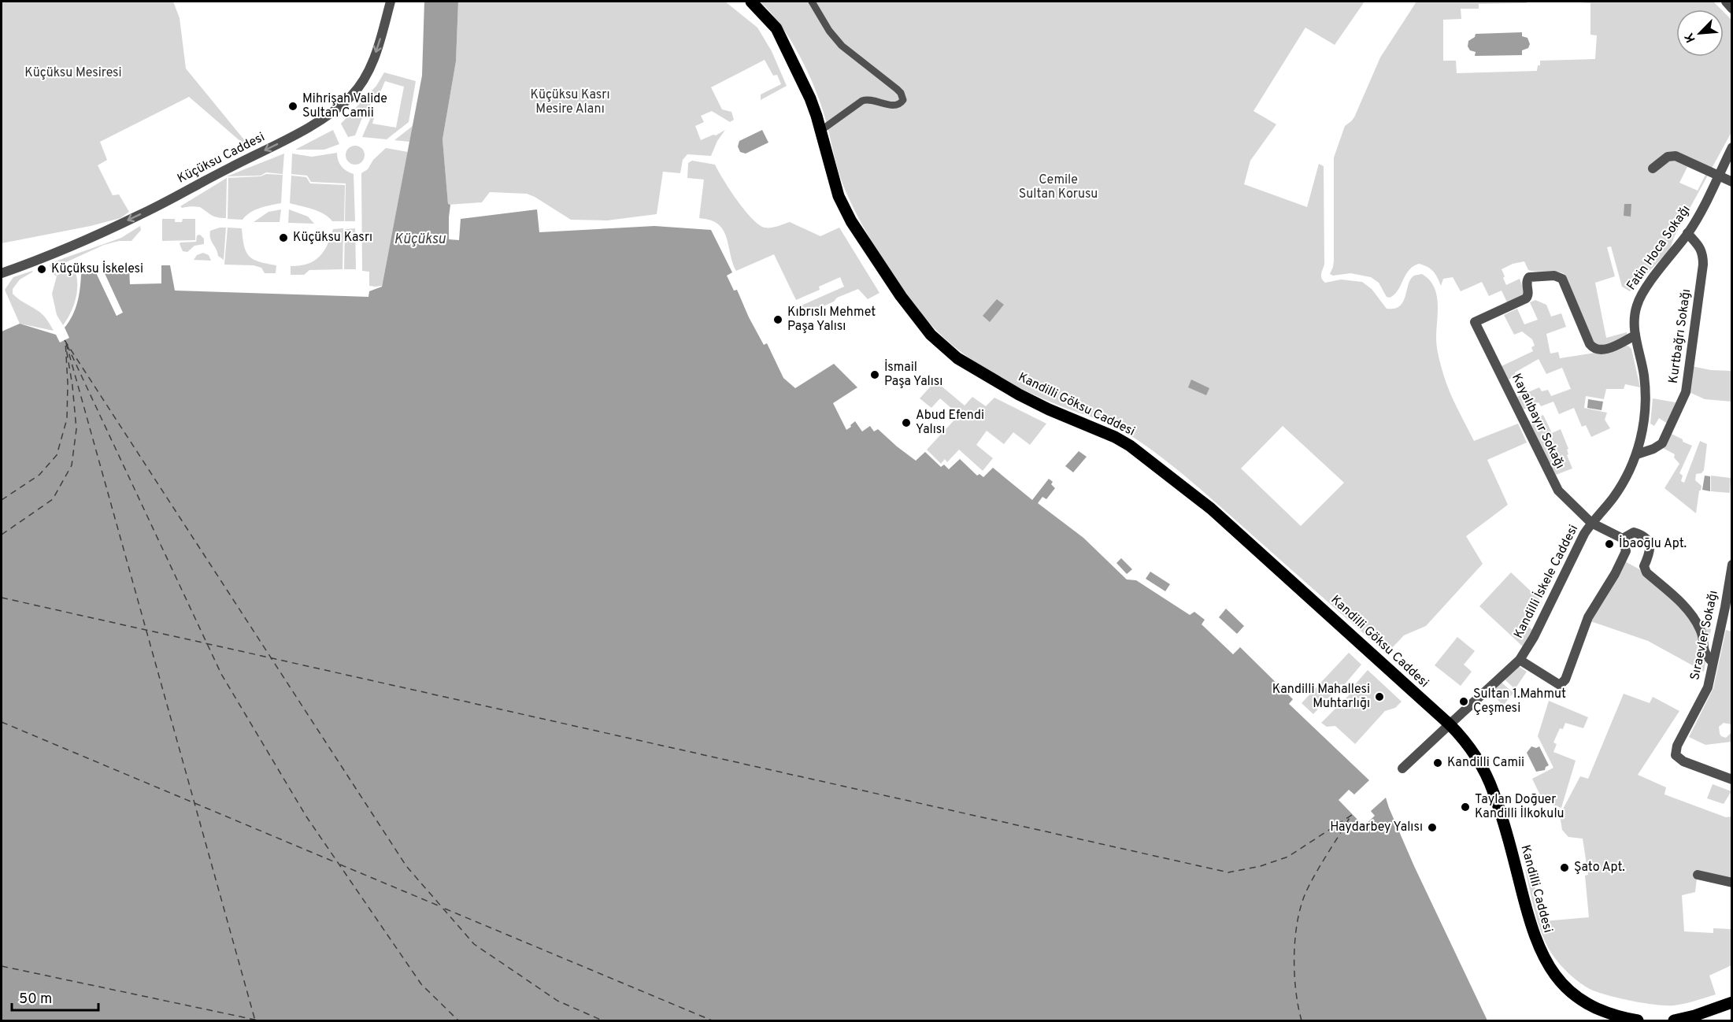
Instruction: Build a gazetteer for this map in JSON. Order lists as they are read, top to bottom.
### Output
{
  "streets": {
    "main road": ["Kandilli Göksu Caddesi", "Kandilli Caddesi"],
    "street": [
      "Küçüksu Caddesi",
      "Fatin Hoca Sokağı",
      "Kurtbağrı Sokağı",
      "Kayalıbayır Sokağı",
      "Kandilli İskele Caddesi",
      "Sıraevler Sokağı"
    ]
  },
  "crossings": [
    ["Fatin Hoca Sokağı", "Kurtbağrı Sokağı"],
    ["Fatin Hoca Sokağı", "Kayalıbayır Sokağı"],
    ["Fatin Hoca Sokağı", "Kandilli İskele Caddesi"],
    ["Kurtbağrı Sokağı", "Kandilli İskele Caddesi"],
    ["Kandilli Göksu Caddesi", "Kandilli İskele Caddesi"],
    ["Kandilli Göksu Caddesi", "Kandilli Caddesi"],
    ["Kayalıbayır Sokağı", "Kandilli İskele Caddesi"],
    ["Kandilli İskele Caddesi", "Kandilli Caddesi"]
  ],
  "one_way": ["Küçüksu Caddesi"],
  "water": ["Küçüksu"],
  "parks": ["Küçüksu Mesiresi", "Küçüksu Kasrı Mesire Alanı", "Cemile Sultan Korusu"],
  "places": [
    "Mihrişah Valide Sultan Camii",
    "Küçüksu Kasrı",
    "Küçüksu İskelesi",
    "Kıbrıslı Mehmet Paşa Yalısı",
    "İsmail Paşa Yalısı",
    "Abud Efendi Yalısı",
    "İbaoğlu Apt.",
    "Kandilli Mahallesi Muhtarlığı",
    "Sultan 1.Mahmut Çeşmesi",
    "Kandilli Camii",
    "Taylan Doğuer Kandilli İlkokulu",
    "Haydarbey Yalısı",
    "Şato Apt."
  ],
  "scale_bar": "50 m",
  "north": "bottom left"
}
